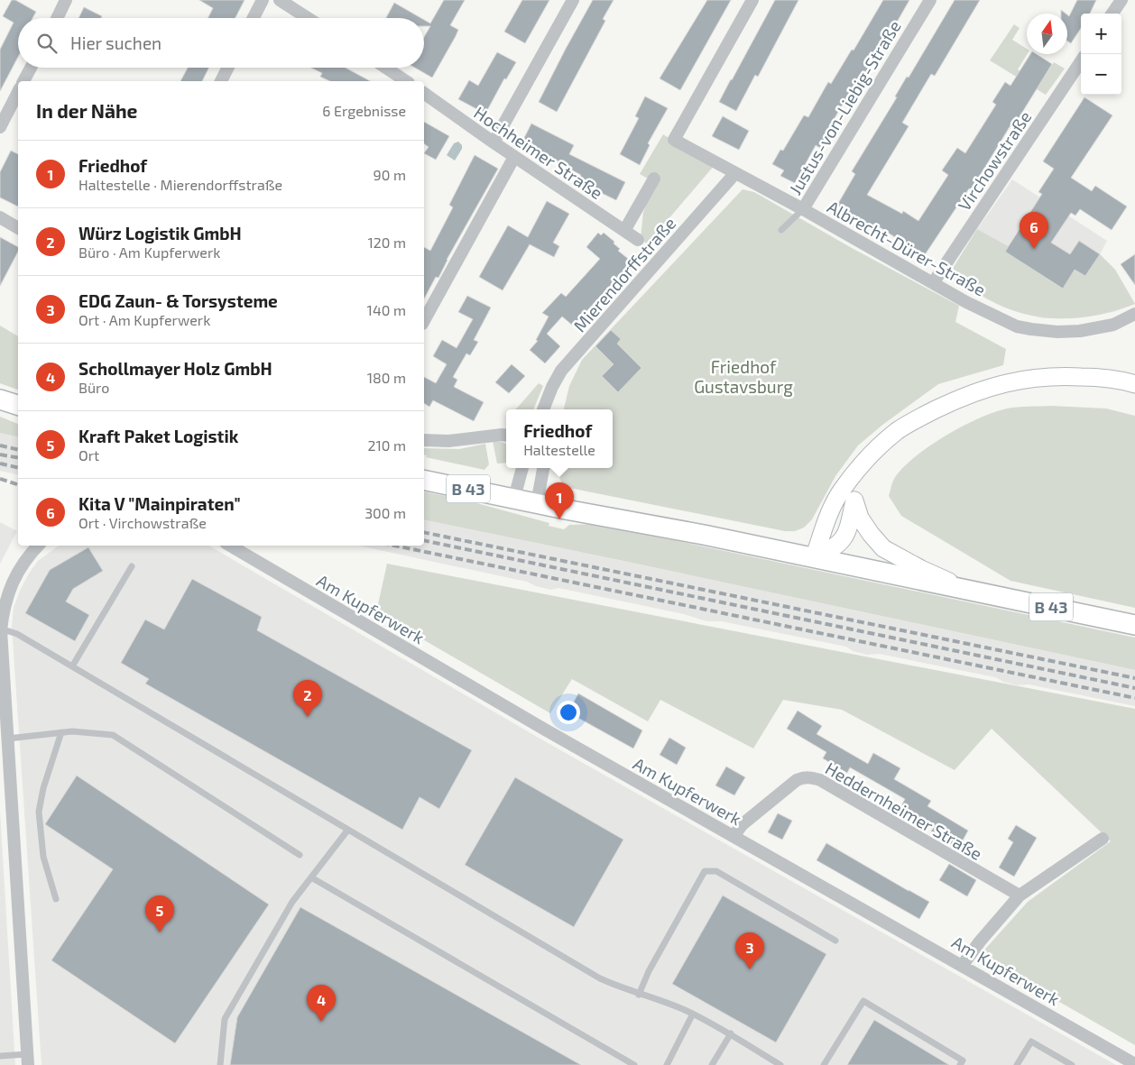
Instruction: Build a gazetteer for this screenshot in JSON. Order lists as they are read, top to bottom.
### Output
{
  "streets": {
    "main road": ["B 43"],
    "street": [
      "Justus-von-Liebig-Straße",
      "Hochheimer Straße",
      "Virchowstraße",
      "Albrecht-Dürer-Straße",
      "Mierendorffstraße",
      "Am Kupferwerk",
      "Heddernheimer Straße"
    ]
  },
  "crossings": [
    ["Justus-von-Liebig-Straße", "Albrecht-Dürer-Straße"],
    ["Virchowstraße", "Albrecht-Dürer-Straße"],
    ["Albrecht-Dürer-Straße", "Mierendorffstraße"],
    ["Am Kupferwerk", "Heddernheimer Straße"]
  ],
  "parks": ["Friedhof Gustavsburg"],
  "north": "top",
  "page": {
    "map_buttons": ["+", "−"],
    "search": "Hier suchen",
    "heading": ["In der Nähe", "6 Ergebnisse"],
    "list": [
      {
        "mark": "1",
        "name": "Friedhof",
        "note": "Haltestelle · Mierendorffstraße",
        "value": "90 m"
      },
      {
        "mark": "2",
        "name": "Würz Logistik GmbH",
        "note": "Büro · Am Kupferwerk",
        "value": "120 m"
      },
      {
        "mark": "3",
        "name": "EDG Zaun- & Torsysteme",
        "note": "Ort · Am Kupferwerk",
        "value": "140 m"
      },
      {
        "mark": "4",
        "name": "Schollmayer Holz GmbH",
        "note": "Büro",
        "value": "180 m"
      },
      {
        "mark": "5",
        "name": "Kraft Paket Logistik",
        "note": "Ort",
        "value": "210 m"
      },
      {
        "mark": "6",
        "name": "Kita V \"Mainpiraten\"",
        "note": "Ort · Virchowstraße",
        "value": "300 m"
      }
    ],
    "pins": [
      "6",
      "1",
      "2",
      "5",
      "3",
      "4"
    ],
    "popup": ["Friedhof", "Haltestelle"]
  }
}
